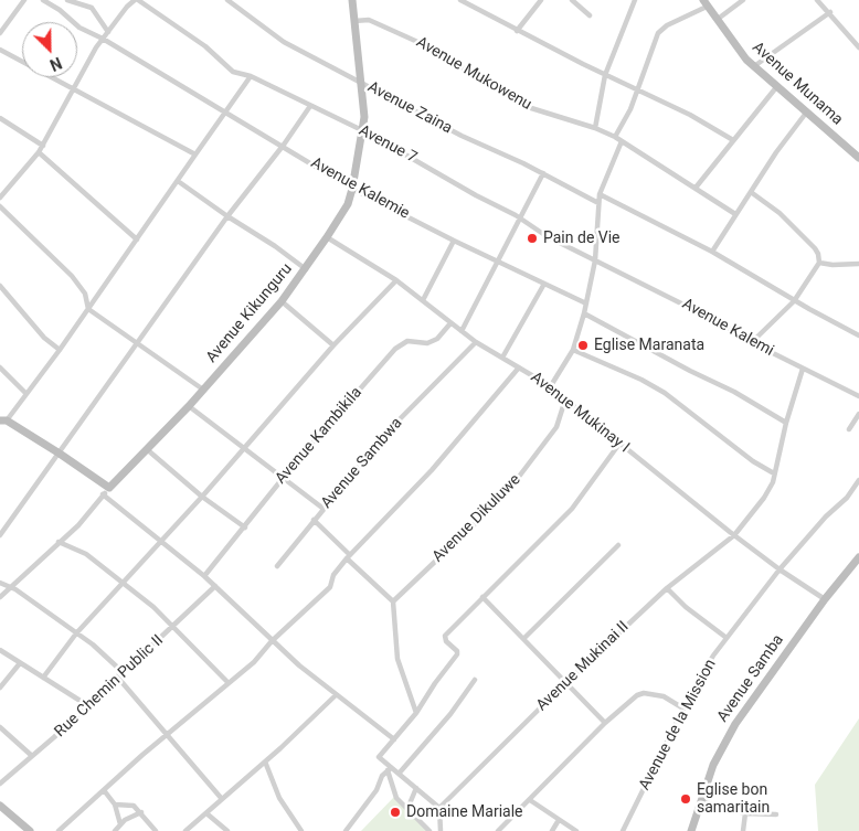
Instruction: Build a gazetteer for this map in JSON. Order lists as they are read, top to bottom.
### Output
{
  "streets": {
    "street": [
      "Avenue Mukowenu",
      "Avenue Munama",
      "Avenue Zaina",
      "Avenue 7",
      "Avenue Kalemie",
      "Avenue Kikunguru",
      "Avenue Kalemi",
      "Avenue Mukinay I",
      "Avenue Kambikila",
      "Avenue Sambwa",
      "Avenue Dikuluwe",
      "Avenue Mukinai II",
      "Avenue Samba",
      "Rue Chemin Public II",
      "Avenue de la Mission"
    ]
  },
  "crossings": [
    ["Avenue Mukowenu", "Avenue Kikunguru"],
    ["Avenue Zaina", "Avenue Kikunguru"],
    ["Avenue 7", "Avenue Kikunguru"],
    ["Avenue 7", "Avenue Kalemi"],
    ["Avenue Kalemie", "Avenue Kikunguru"],
    ["Avenue Kikunguru", "Avenue Mukinay I"],
    ["Avenue Kalemi", "Avenue Mukinai II"],
    ["Avenue Mukinay I", "Avenue Kambikila"],
    ["Avenue Mukinay I", "Avenue Sambwa"],
    ["Avenue Mukinay I", "Avenue Dikuluwe"],
    ["Avenue Mukinay I", "Avenue Mukinai II"],
    ["Avenue Mukinay I", "Avenue Samba"],
    ["Avenue Mukinay I", "Avenue de la Mission"]
  ],
  "places": [
    "Pain de Vie",
    "Eglise Maranata",
    "Eglise bon samaritain",
    "Domaine Mariale"
  ],
  "north": "bottom right"
}
